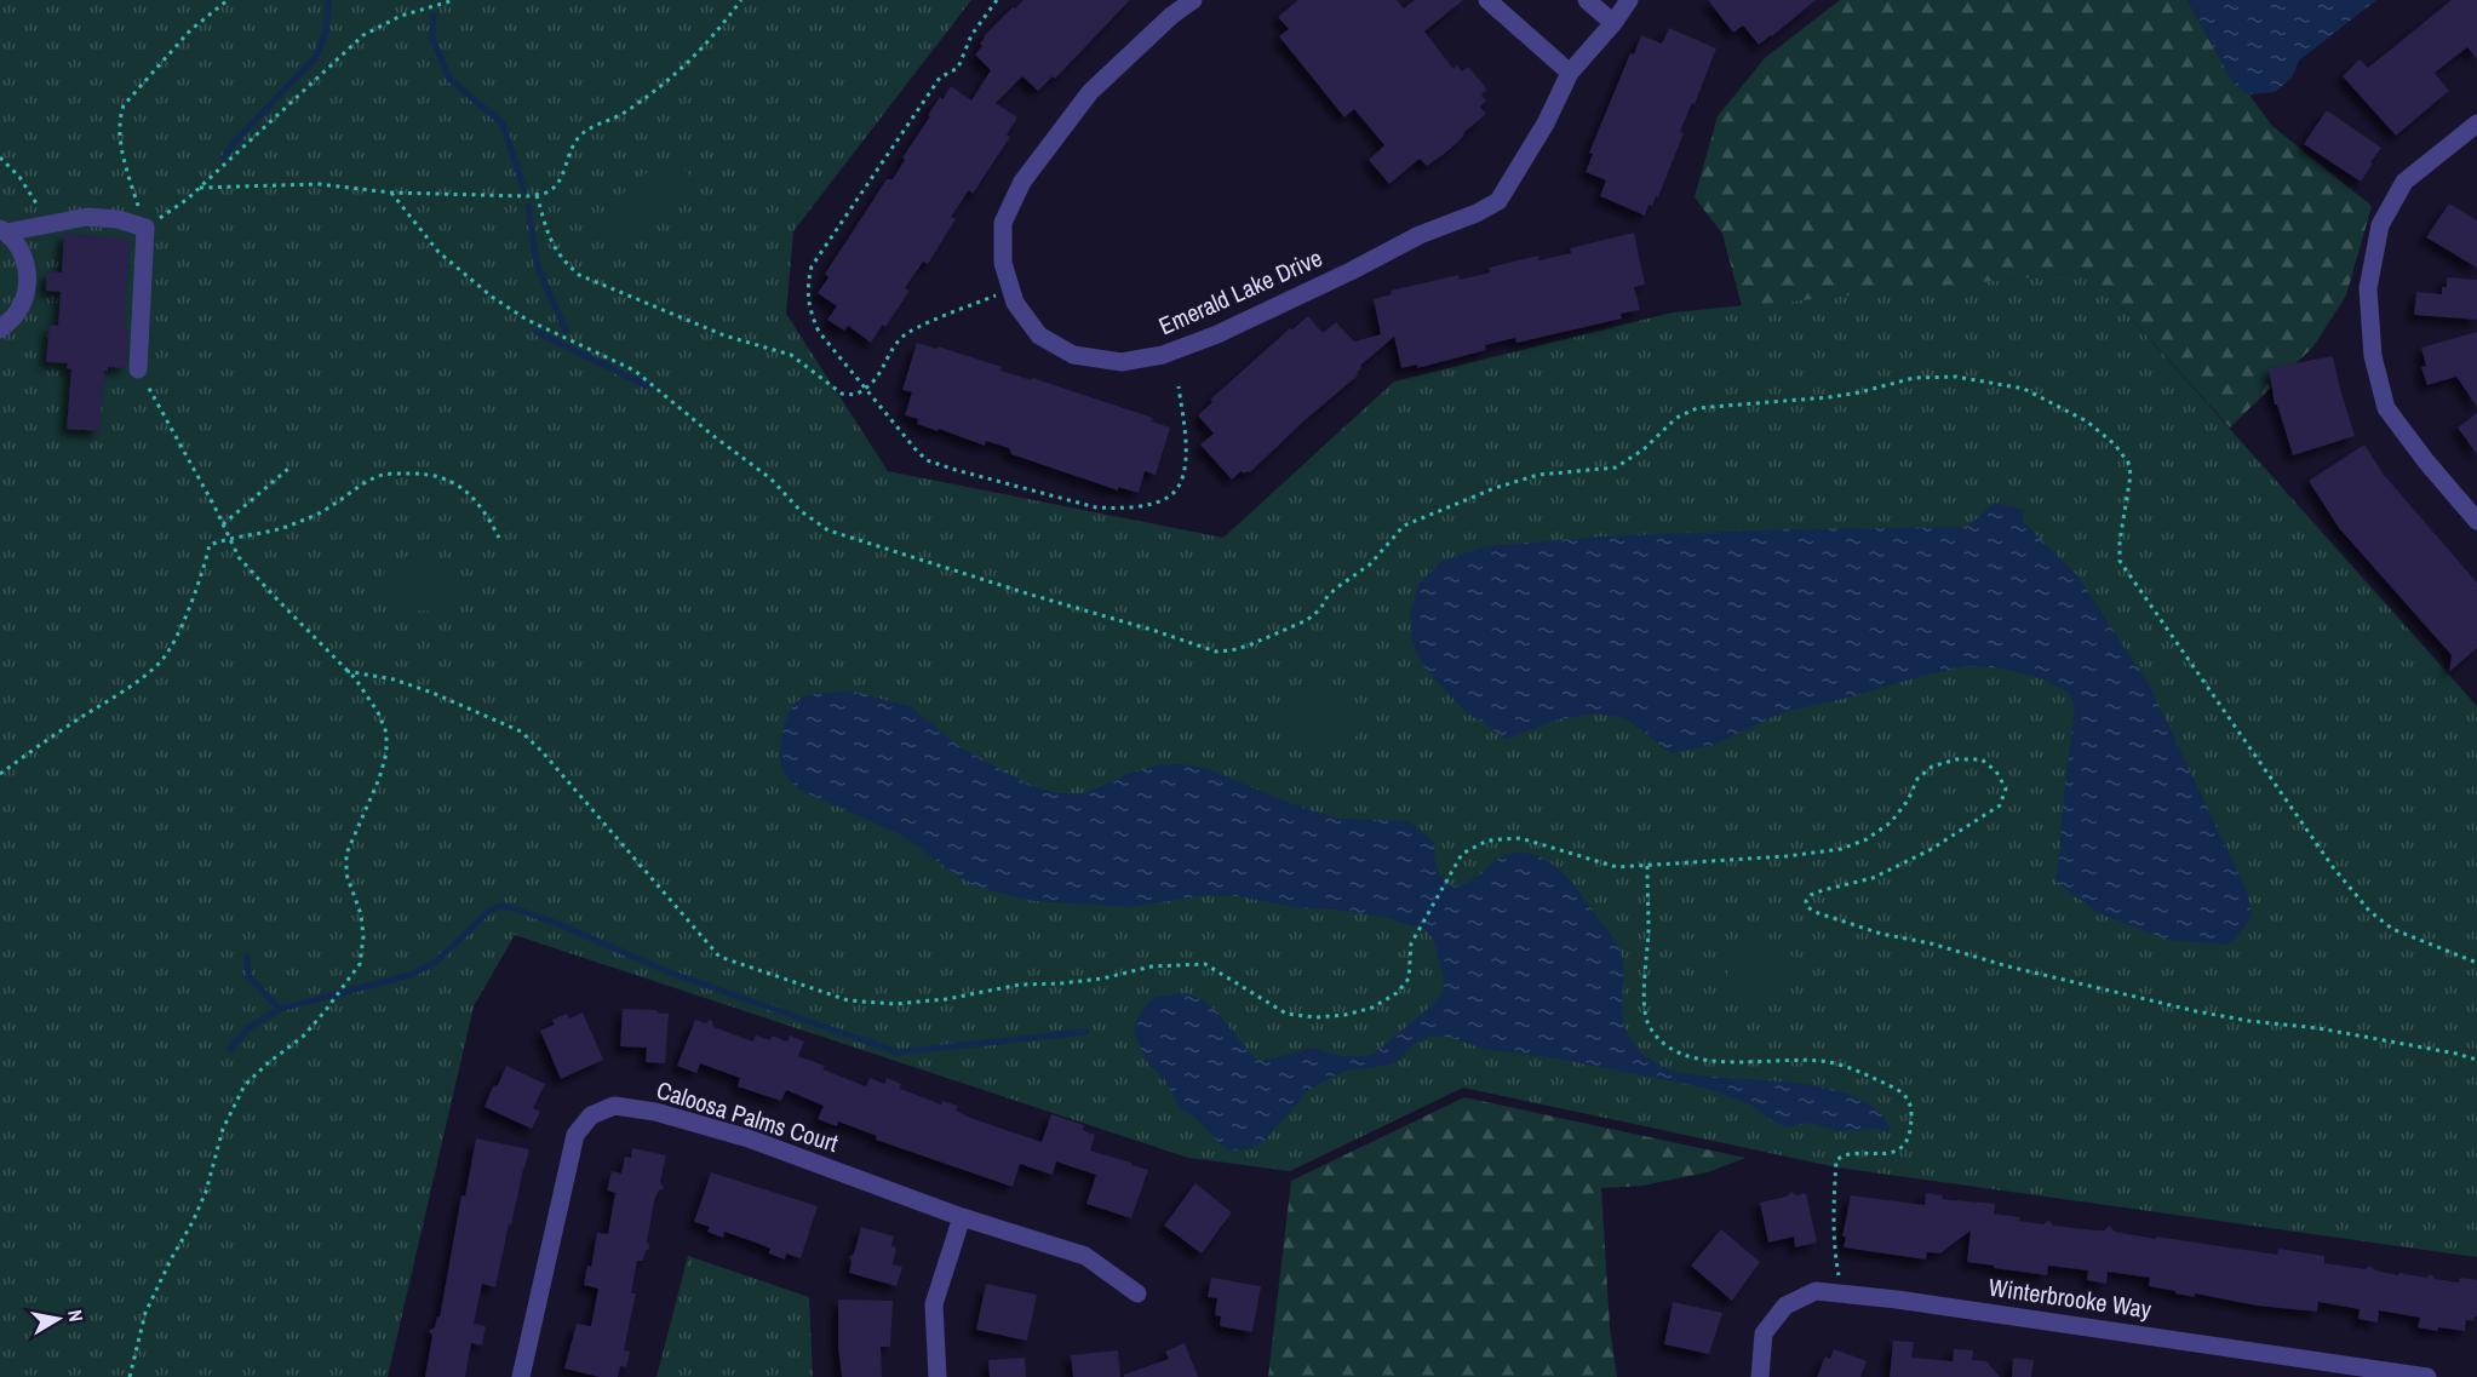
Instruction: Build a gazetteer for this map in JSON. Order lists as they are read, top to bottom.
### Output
{
  "streets": {
    "street": ["Emerald Lake Drive", "Caloosa Palms Court", "Winterbrooke Way"]
  },
  "north": "right"
}
